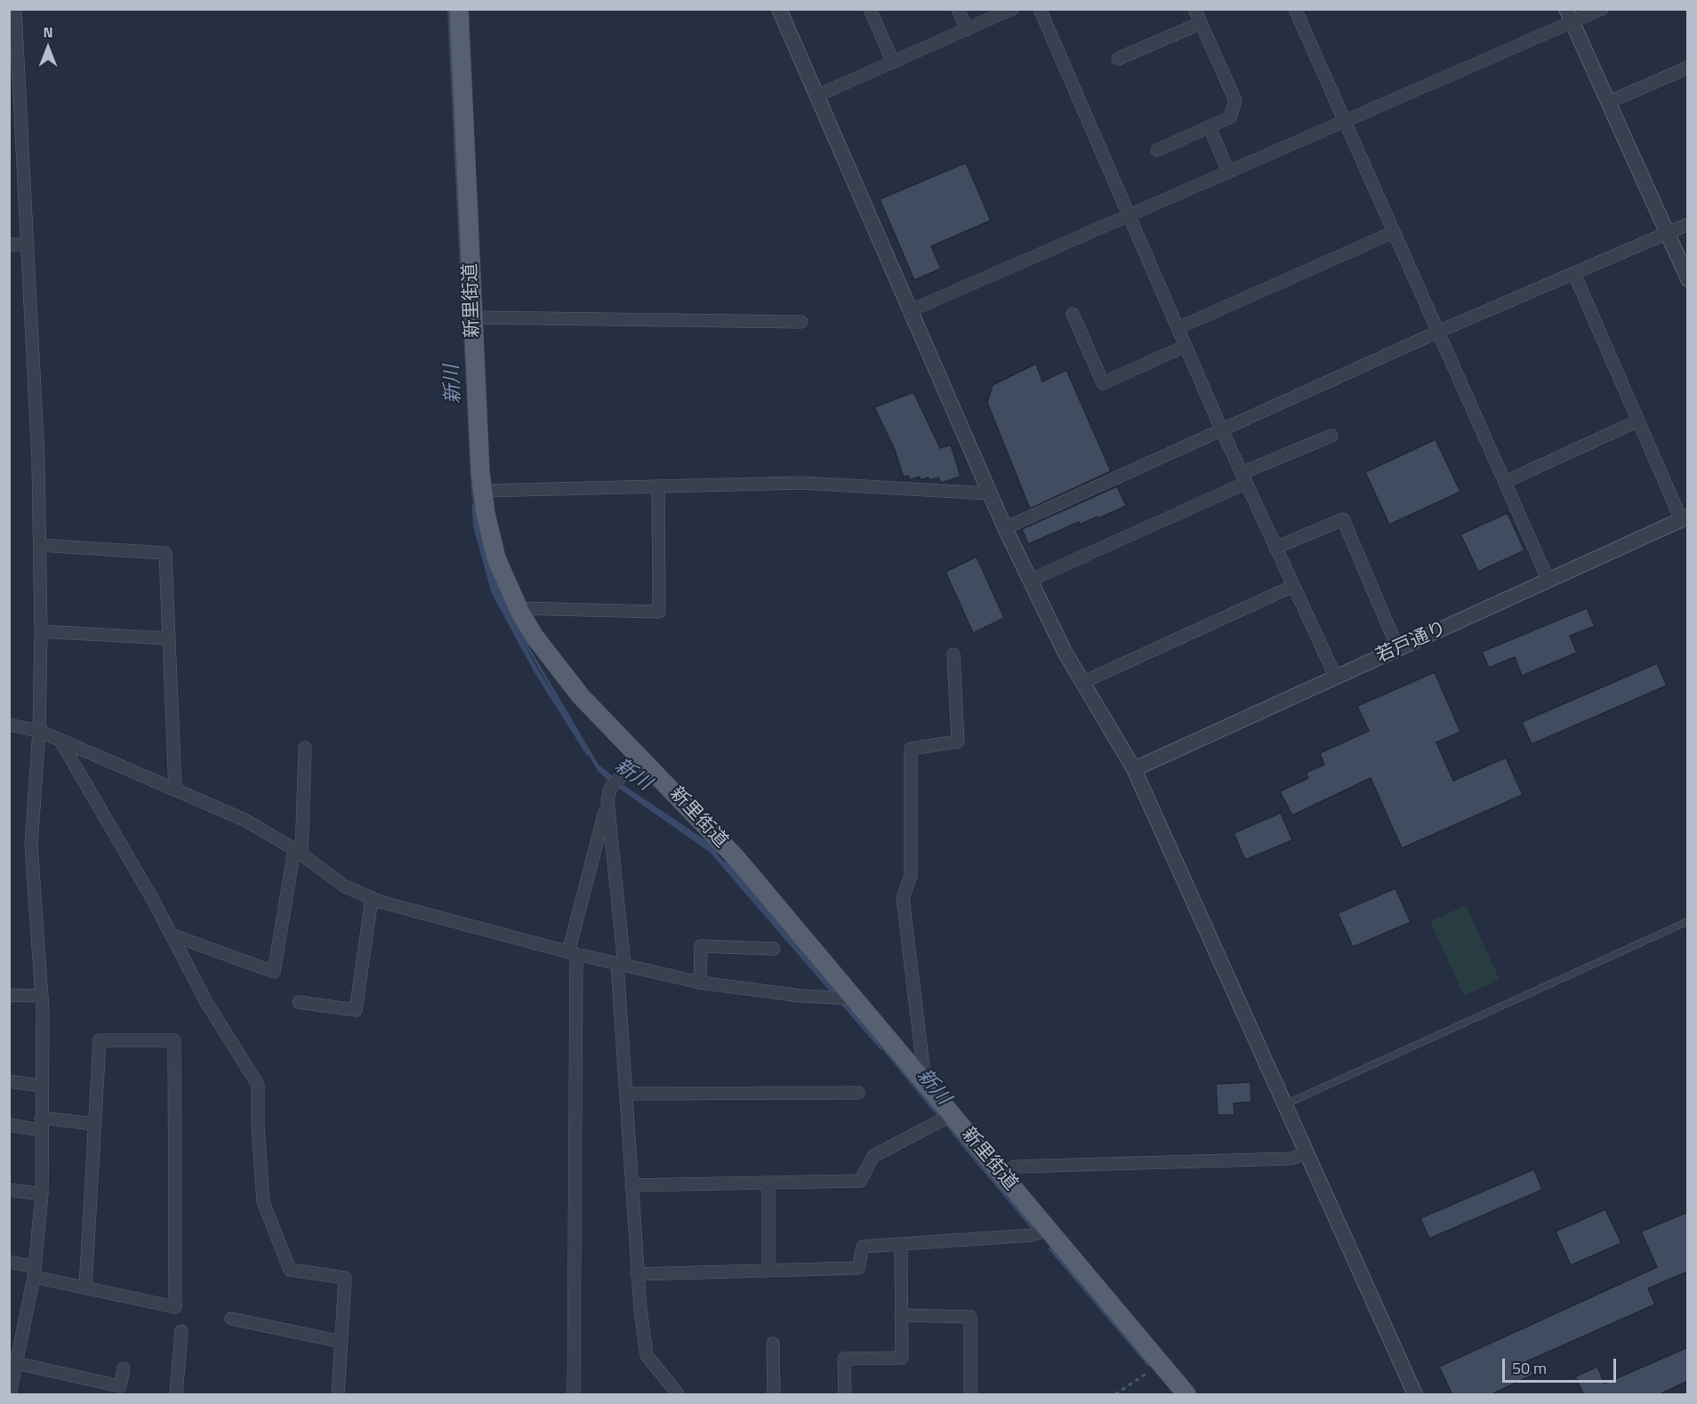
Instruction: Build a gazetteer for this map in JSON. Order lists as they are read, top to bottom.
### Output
{
  "streets": {
    "main road": ["新里街道"],
    "street": ["若戸通り"]
  },
  "water": ["新川"],
  "scale_bar": "50 m",
  "north": "top"
}
